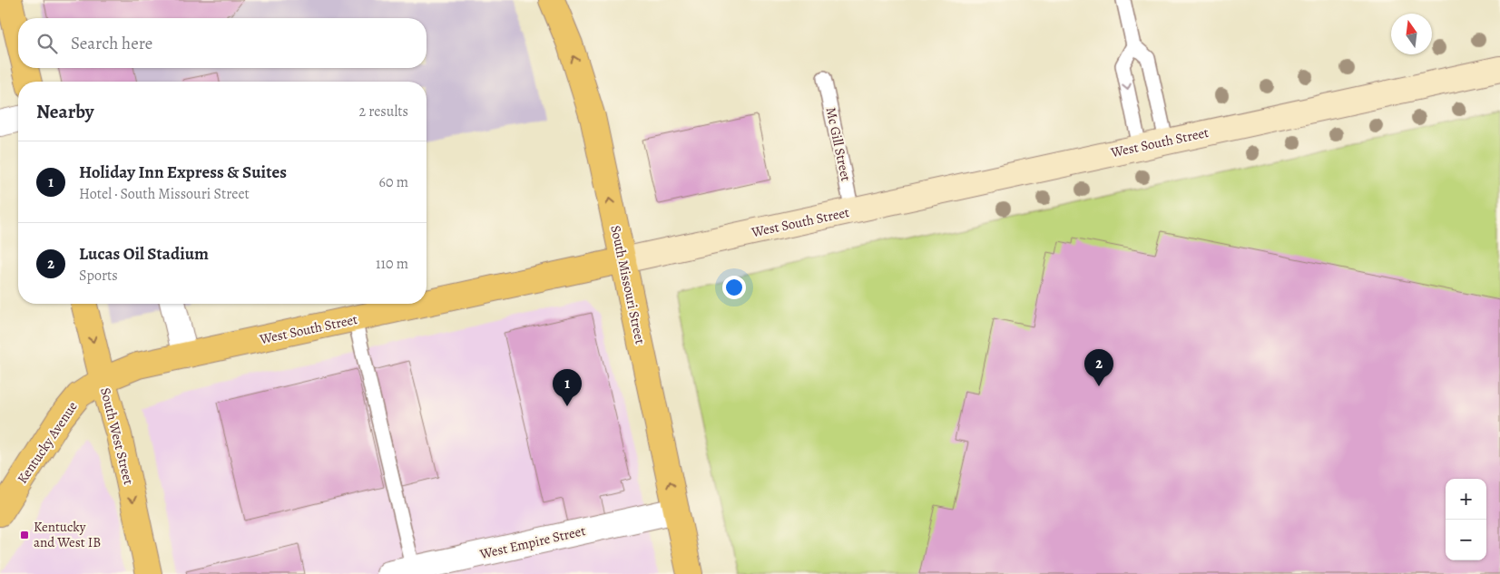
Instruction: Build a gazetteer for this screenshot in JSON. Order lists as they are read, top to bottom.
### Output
{
  "streets": {
    "main road": [
      "West South Street",
      "South Missouri Street",
      "South West Street",
      "Kentucky Avenue"
    ],
    "street": ["West Empire Street"],
    "lane": ["Mc Gill Street"]
  },
  "crossings": [
    ["West South Street", "Mc Gill Street"],
    ["West South Street", "South Missouri Street"],
    ["West South Street", "South West Street"],
    ["West South Street", "Kentucky Avenue"],
    ["South Missouri Street", "West Empire Street"],
    ["South West Street", "Kentucky Avenue"]
  ],
  "one_way": ["South Missouri Street", "South West Street"],
  "places": {
    "transit": ["Kentucky and West IB"]
  },
  "north": "top",
  "page": {
    "search": "Search here",
    "heading": ["Nearby", "2 results"],
    "list": [
      {
        "mark": "1",
        "name": "Holiday Inn Express & Suites",
        "note": "Hotel · South Missouri Street",
        "value": "60 m"
      },
      {
        "mark": "2",
        "name": "Lucas Oil Stadium",
        "note": "Sports",
        "value": "110 m"
      }
    ],
    "pins": ["2", "1"],
    "map_buttons": ["+", "−"]
  }
}
